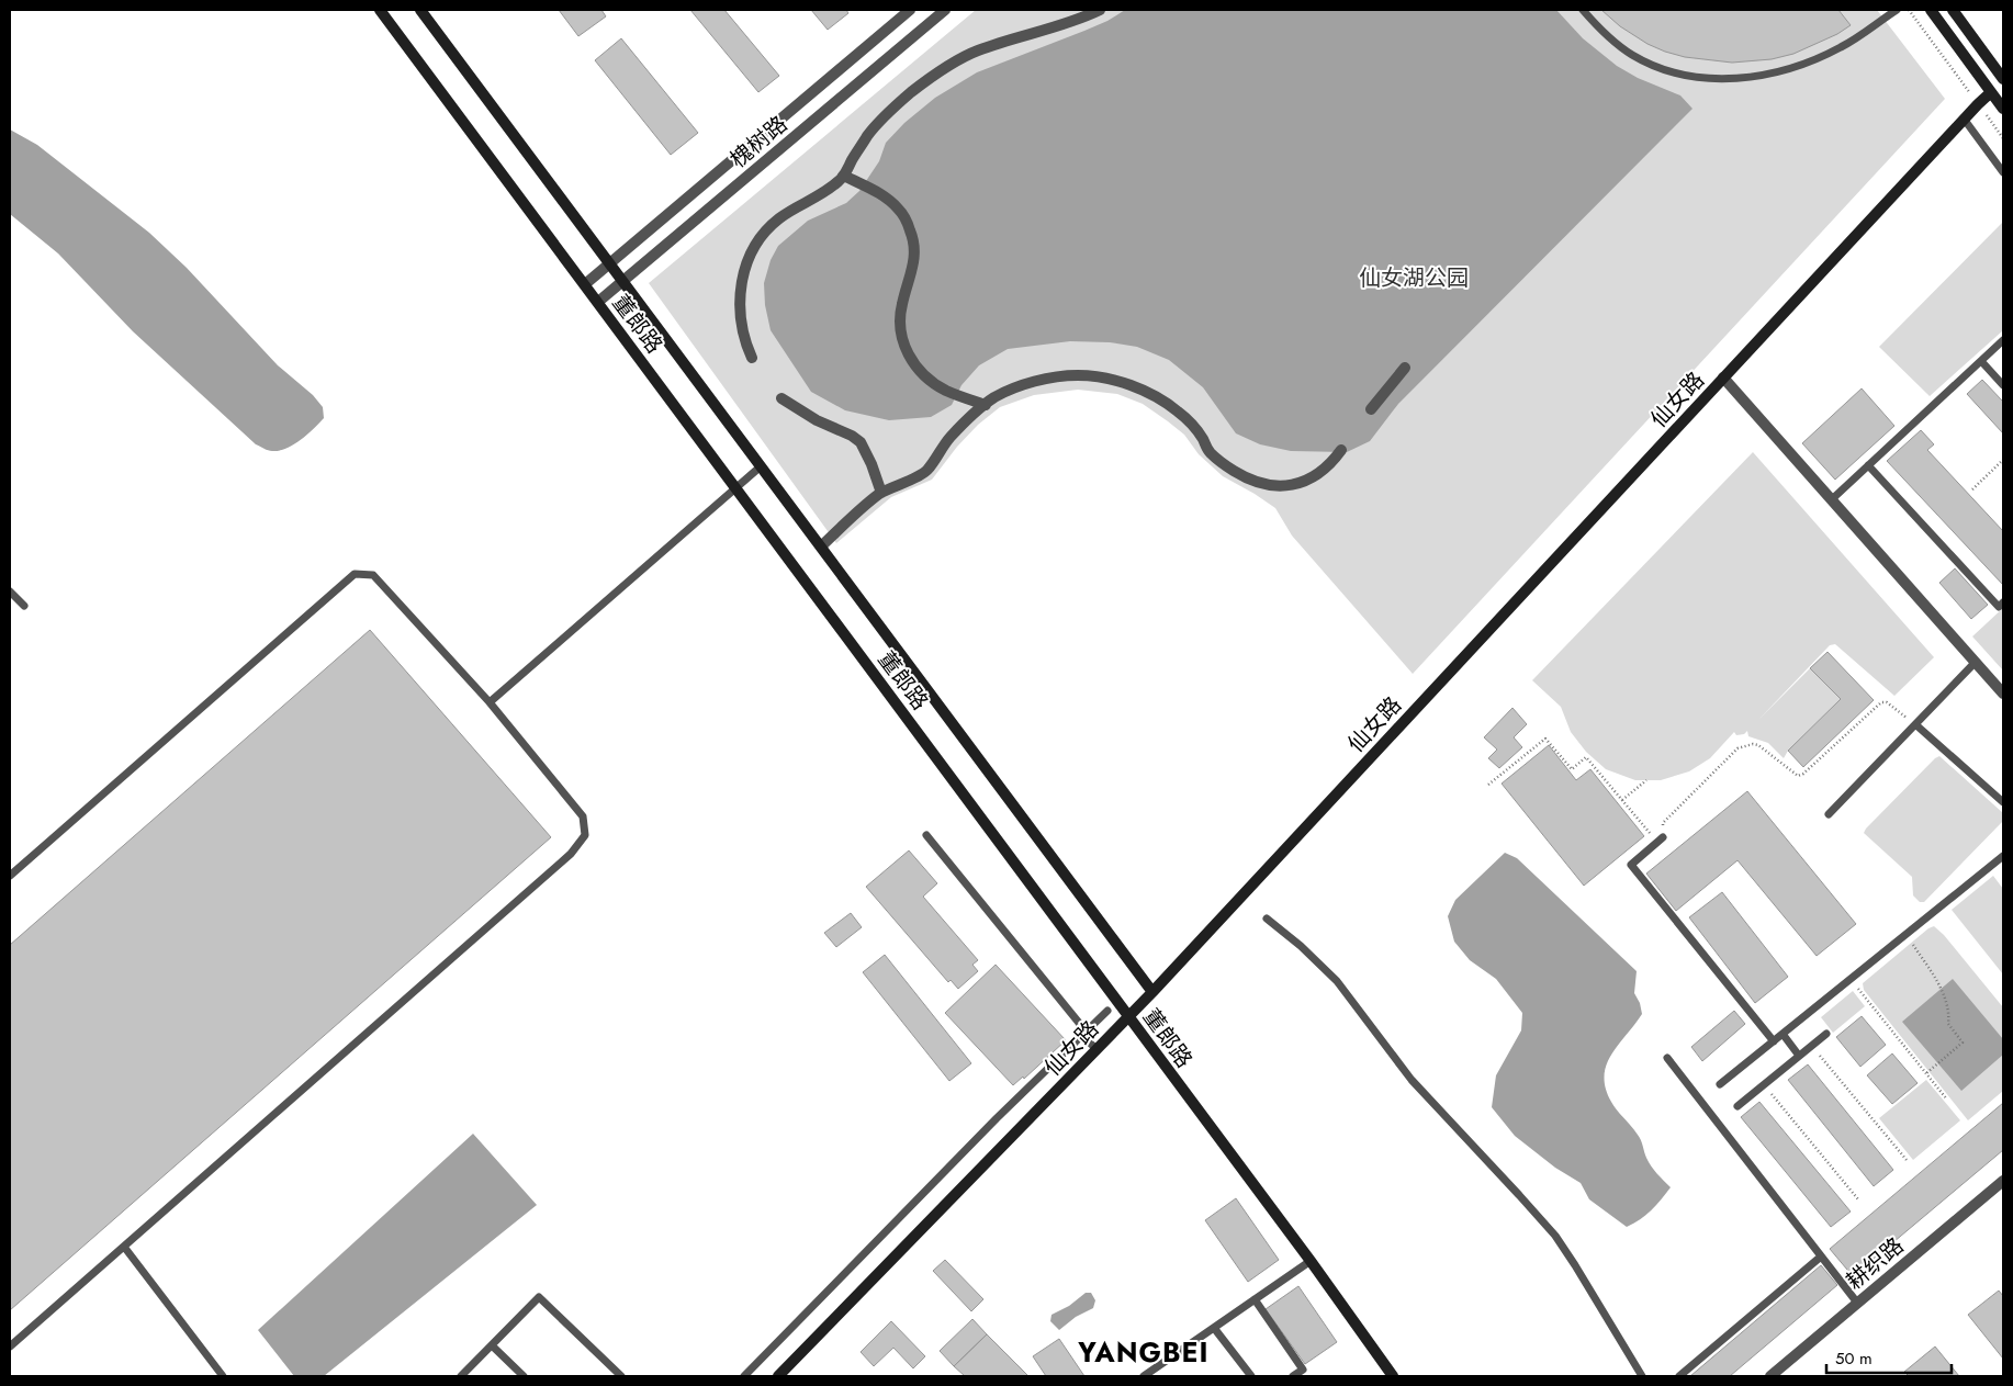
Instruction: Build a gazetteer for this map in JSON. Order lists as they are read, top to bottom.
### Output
{
  "streets": {
    "street": [
      "槐树路",
      "董郎路",
      "仙女路",
      "耕织路"
    ]
  },
  "crossings": [
    ["槐树路", "董郎路"],
    ["董郎路", "仙女路"]
  ],
  "districts": ["YANGBEI"],
  "parks": ["仙女湖公园"],
  "scale_bar": "50 m"
}
